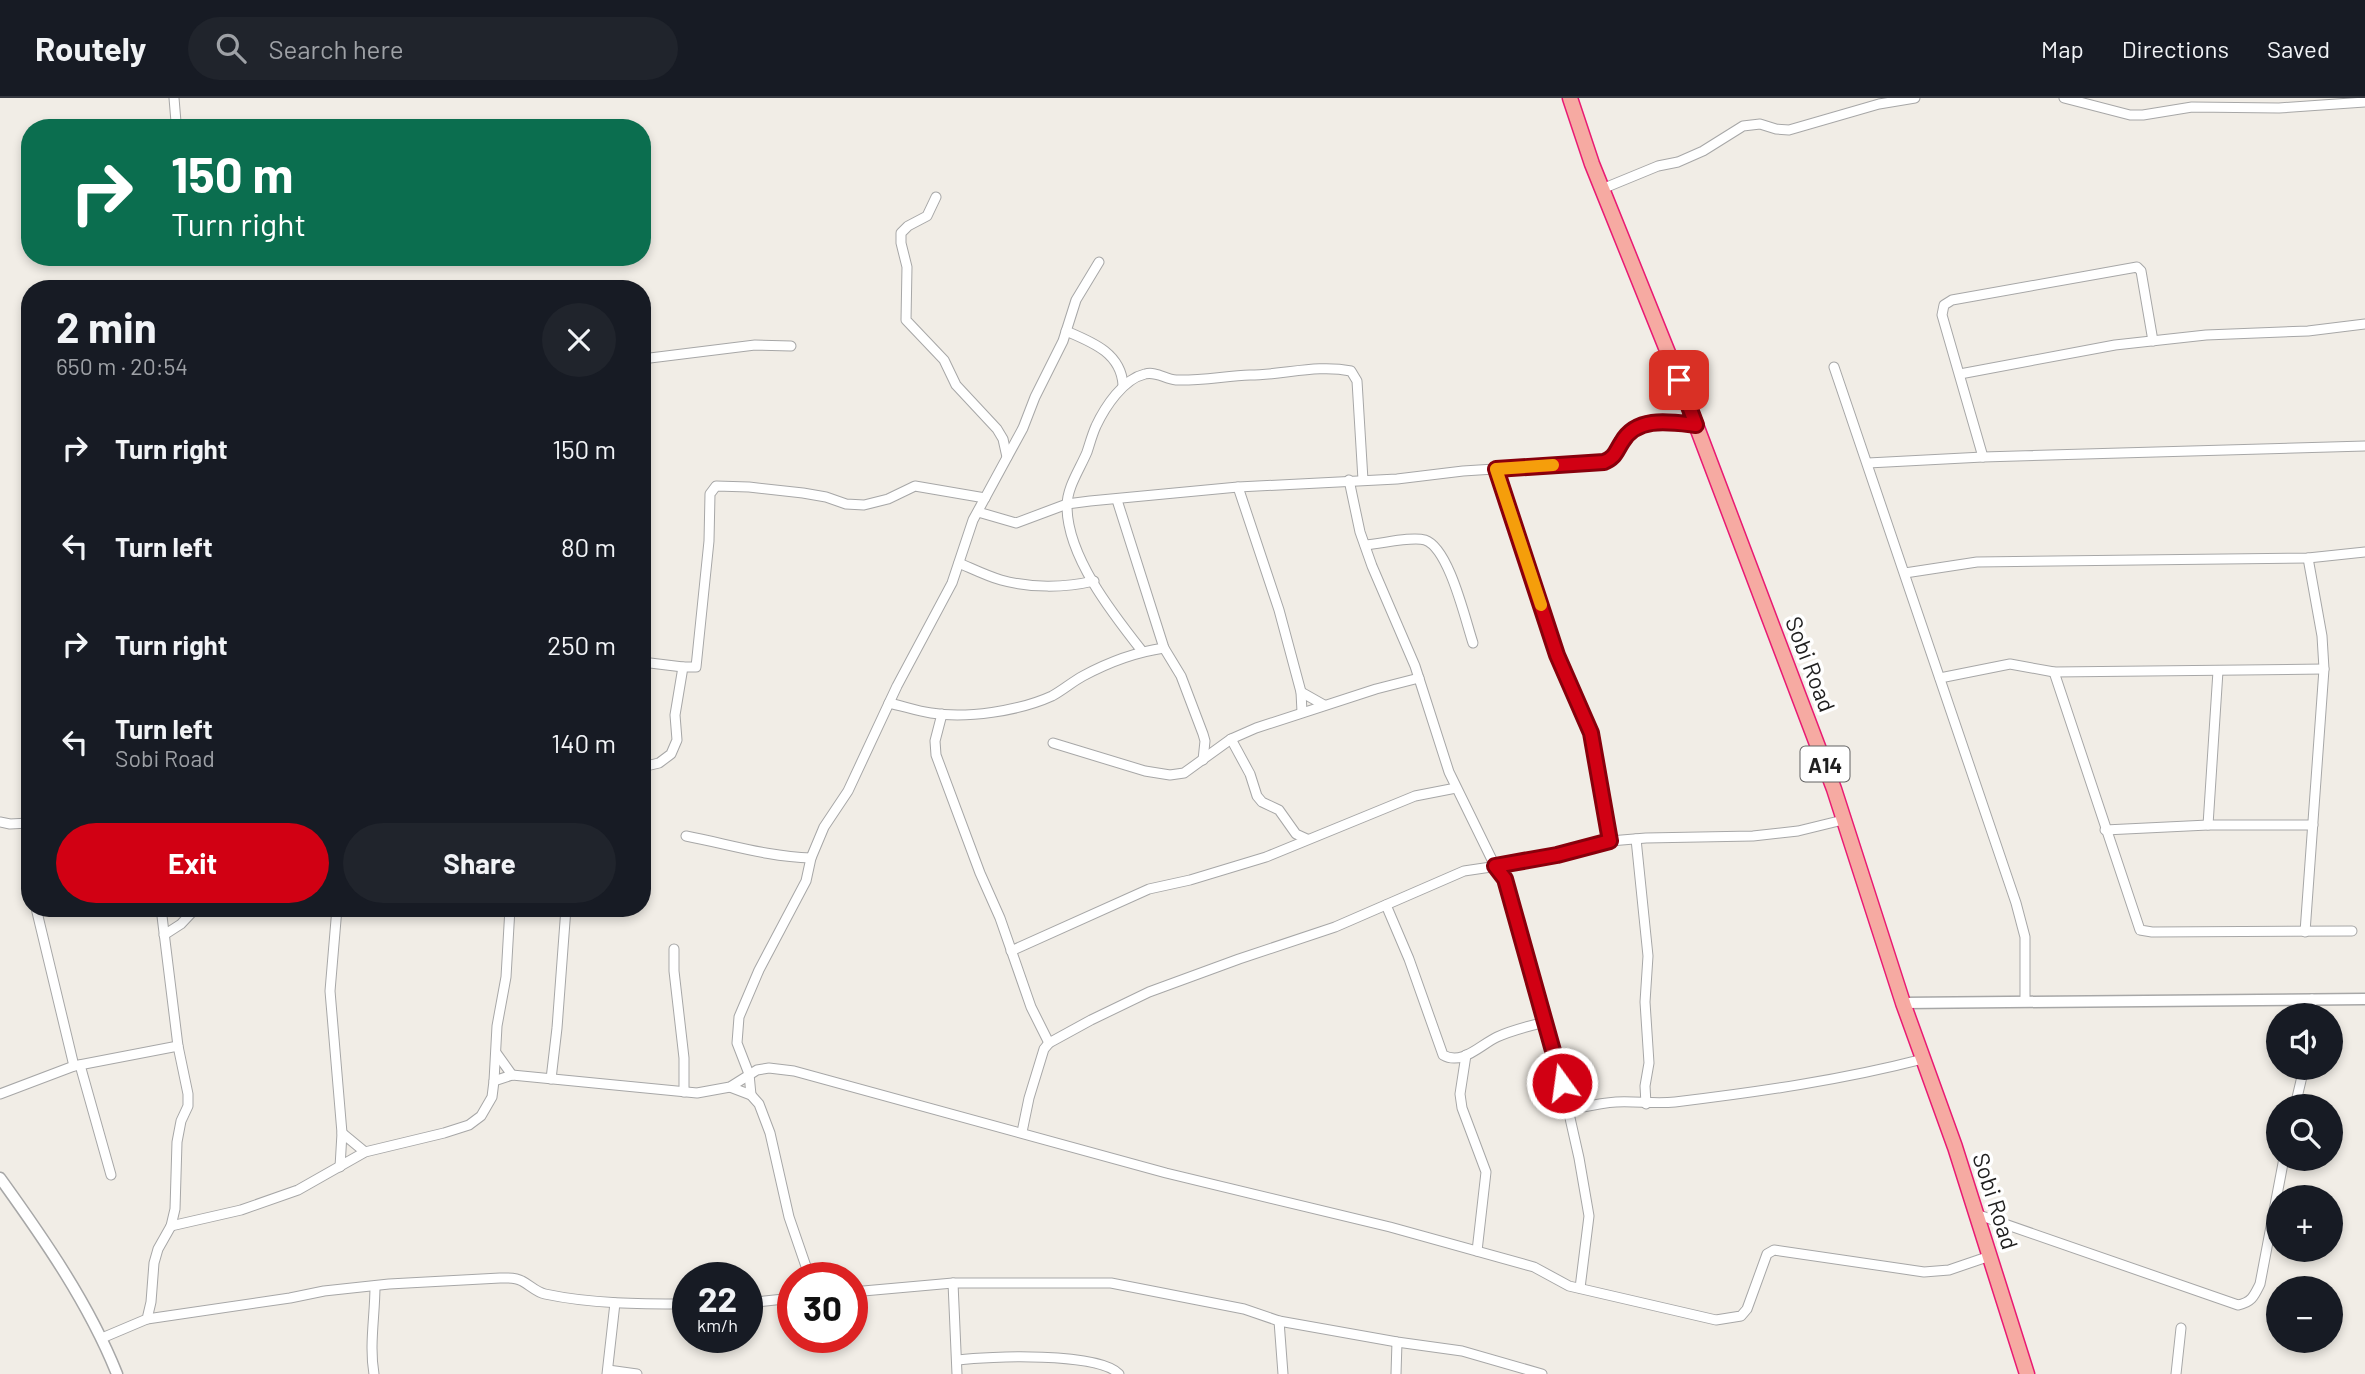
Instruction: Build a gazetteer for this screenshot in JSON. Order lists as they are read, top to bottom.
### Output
{
  "streets": {
    "highway": ["Sobi Road", "A14"]
  },
  "page": {
    "header": "Routely",
    "search": "Search here",
    "nav": ["Map", "Directions", "Saved"],
    "turn": ["150 m", "Turn right"],
    "heading": ["2 min", "650 m · 20:54"],
    "list": [
      {
        "name": "Turn right",
        "value": "150 m"
      },
      {
        "name": "Turn left",
        "value": "80 m"
      },
      {
        "name": "Turn right",
        "value": "250 m"
      },
      {
        "name": "Turn left",
        "note": "Sobi Road",
        "value": "140 m"
      }
    ],
    "buttons": ["Exit", "Share"],
    "map_buttons": ["+", "−"],
    "speed": "22 km/h",
    "limit": "30"
  }
}
